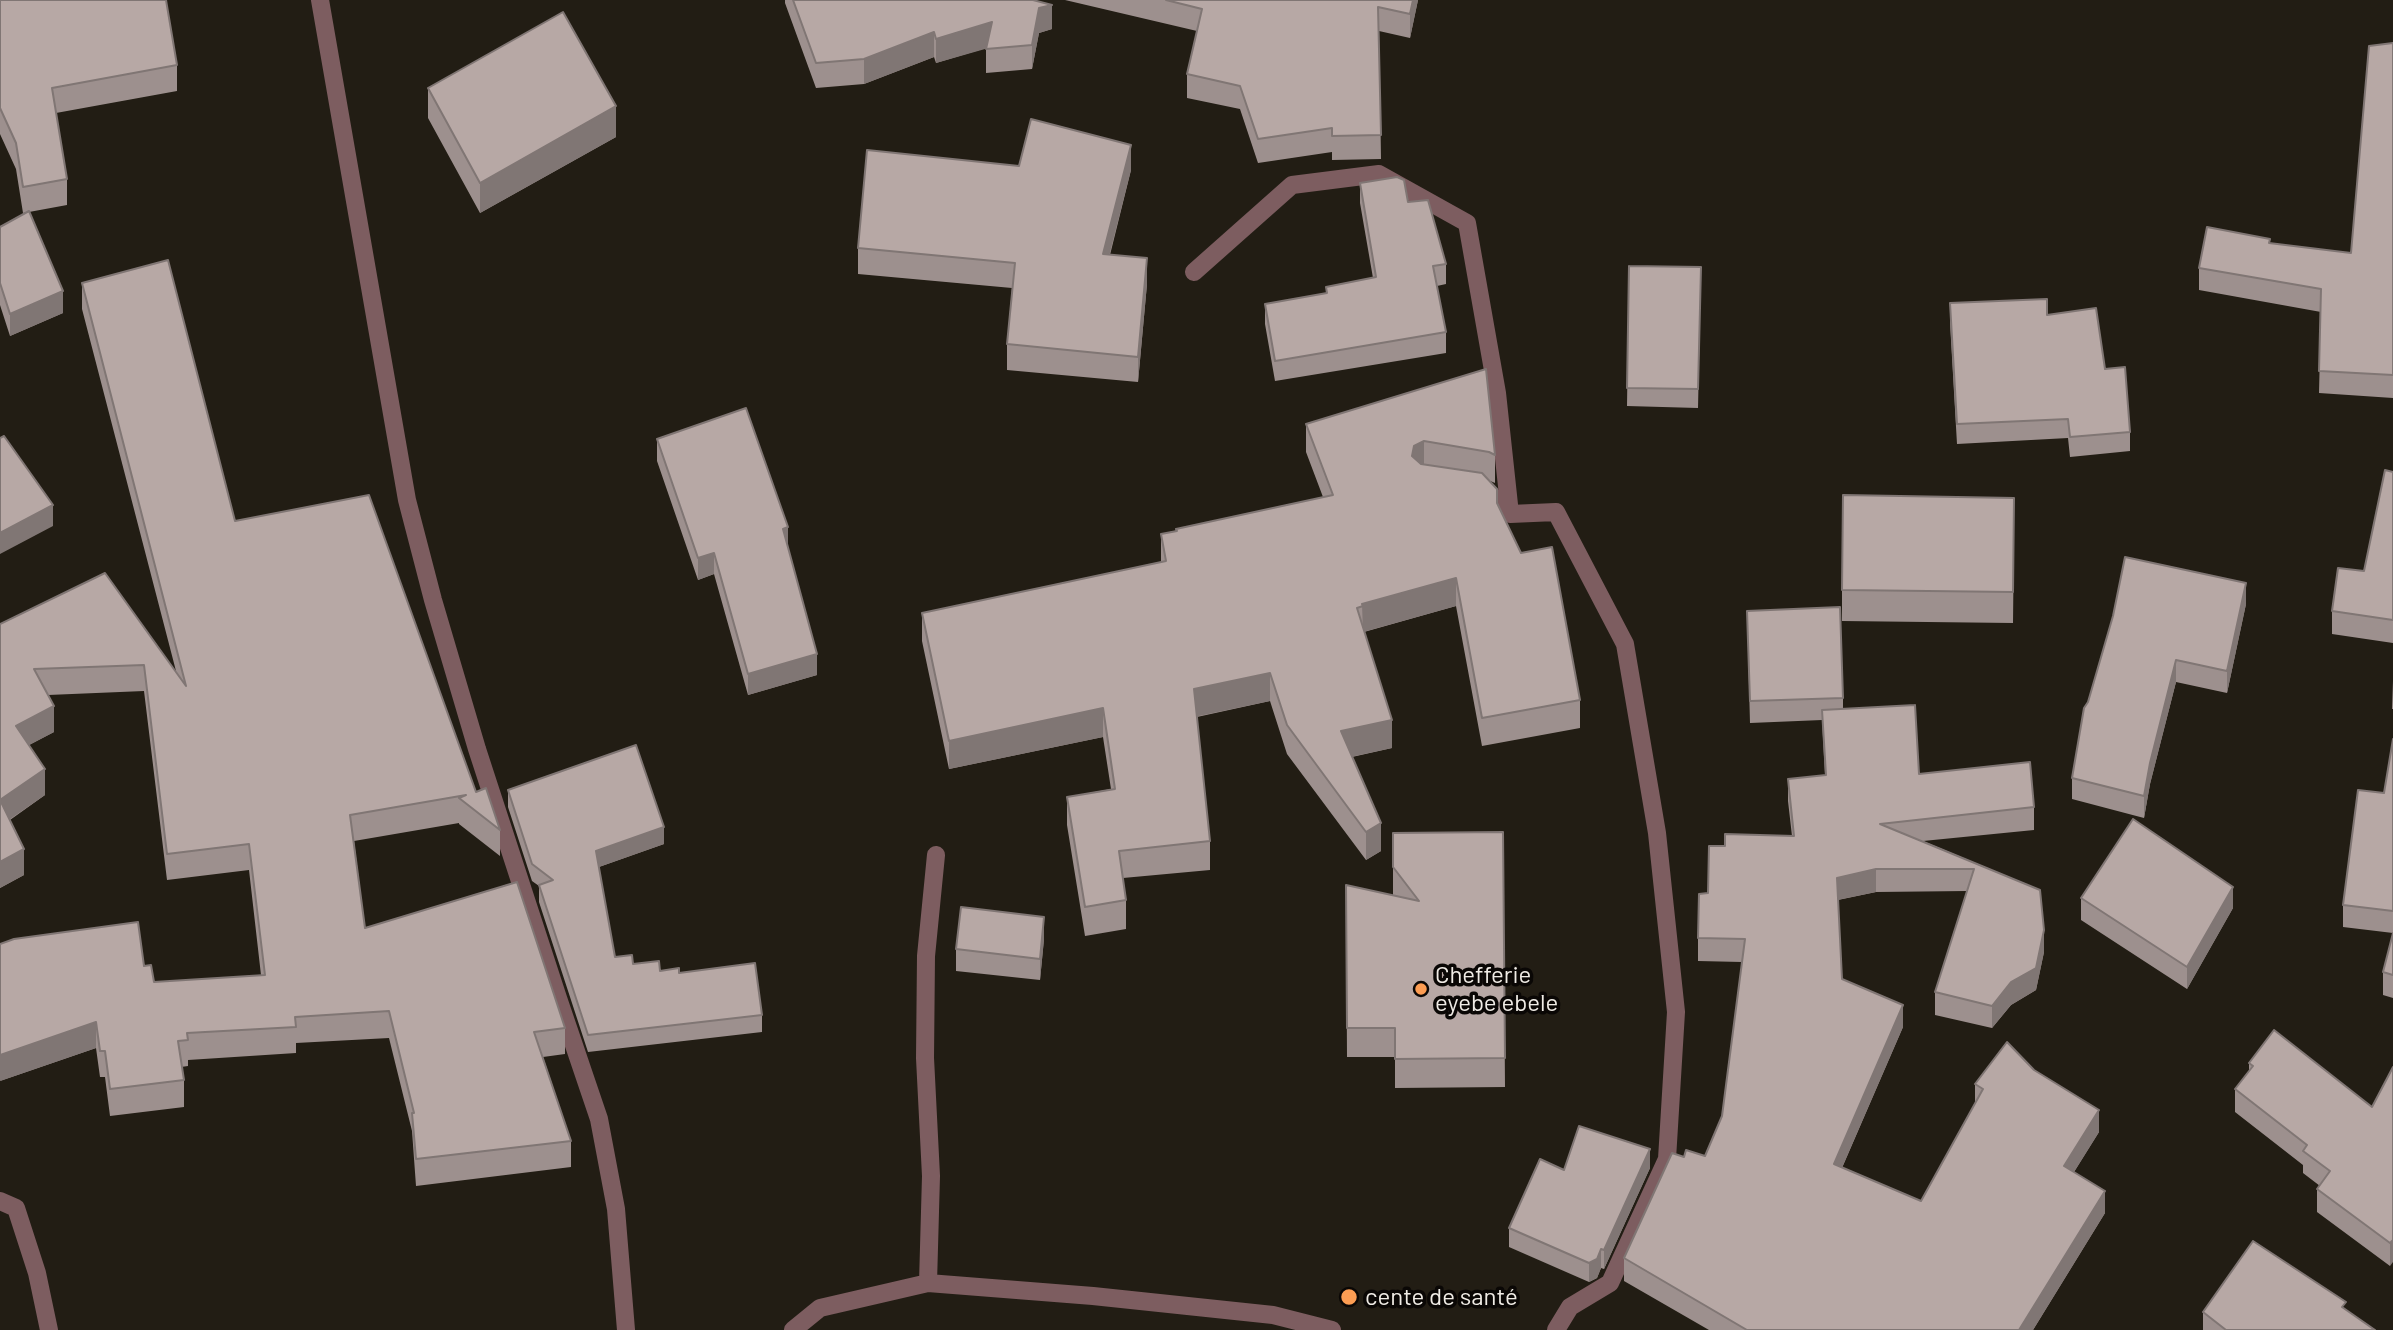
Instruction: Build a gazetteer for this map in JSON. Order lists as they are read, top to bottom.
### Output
{
  "places": ["Chefferie eyebe ebele", "cente de santé"]
}
